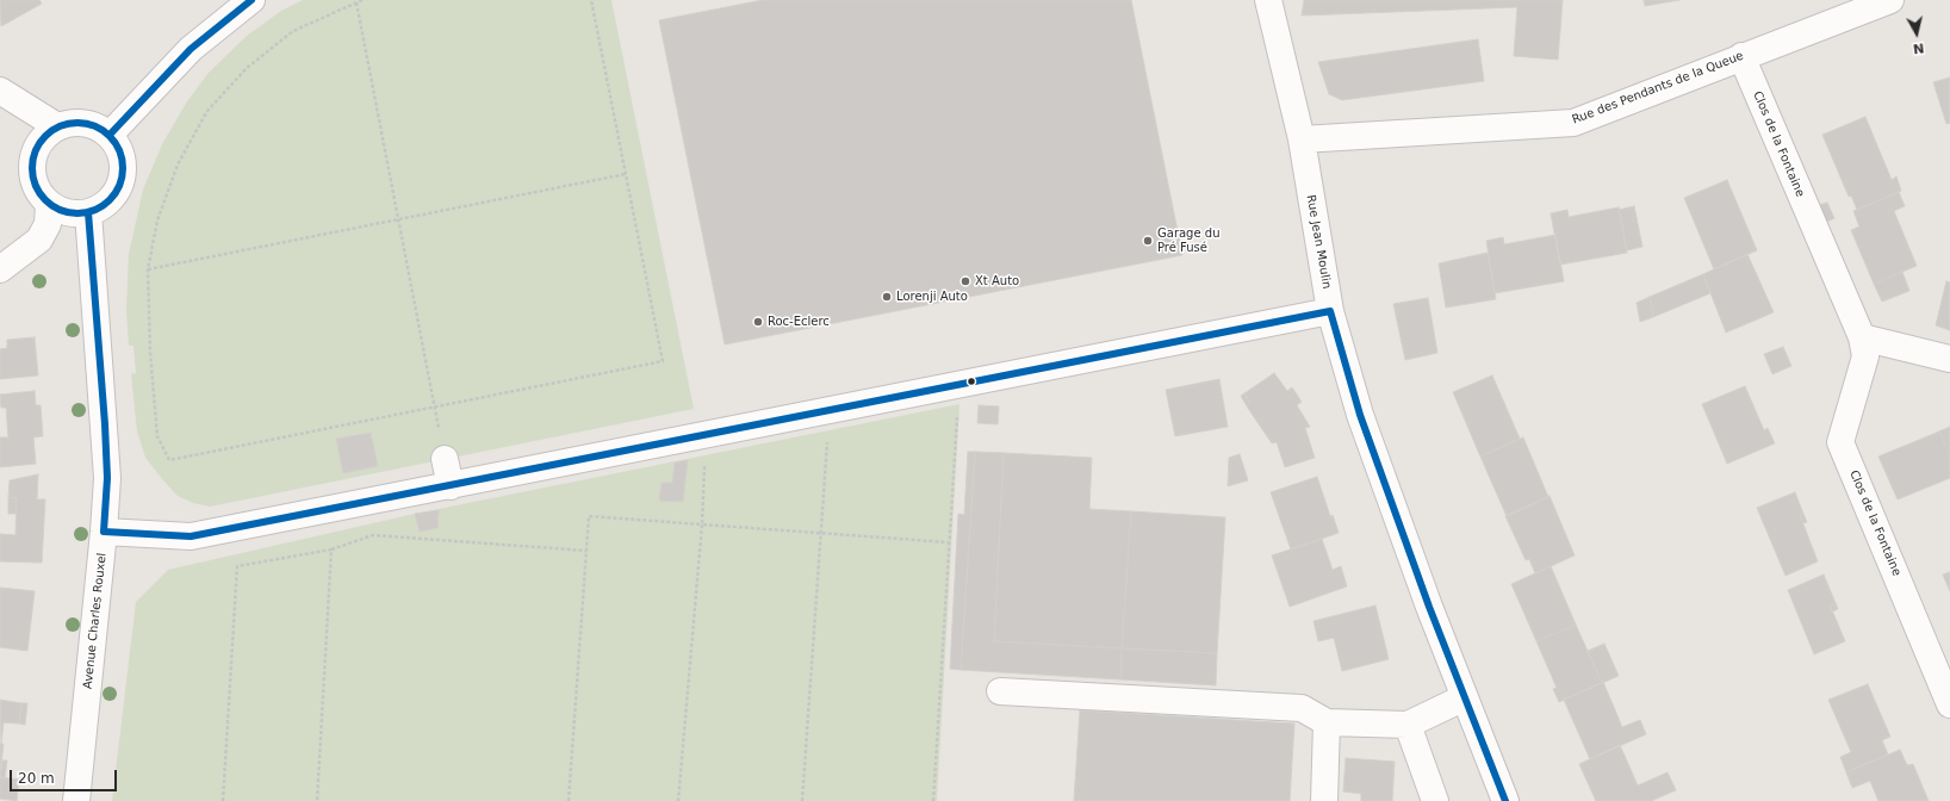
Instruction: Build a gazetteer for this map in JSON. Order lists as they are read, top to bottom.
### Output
{
  "streets": {
    "street": [
      "Rue des Pendants de la Queue",
      "Clos de la Fontaine",
      "Rue Jean Moulin",
      "Avenue Charles Rouxel"
    ]
  },
  "crossings": [
    ["Rue des Pendants de la Queue", "Clos de la Fontaine"],
    ["Rue des Pendants de la Queue", "Rue Jean Moulin"]
  ],
  "places": [
    "Garage du Pré Fusé",
    "Xt Auto",
    "Lorenji Auto",
    "Roc-Eclerc"
  ],
  "scale_bar": "20 m",
  "north": "bottom"
}
